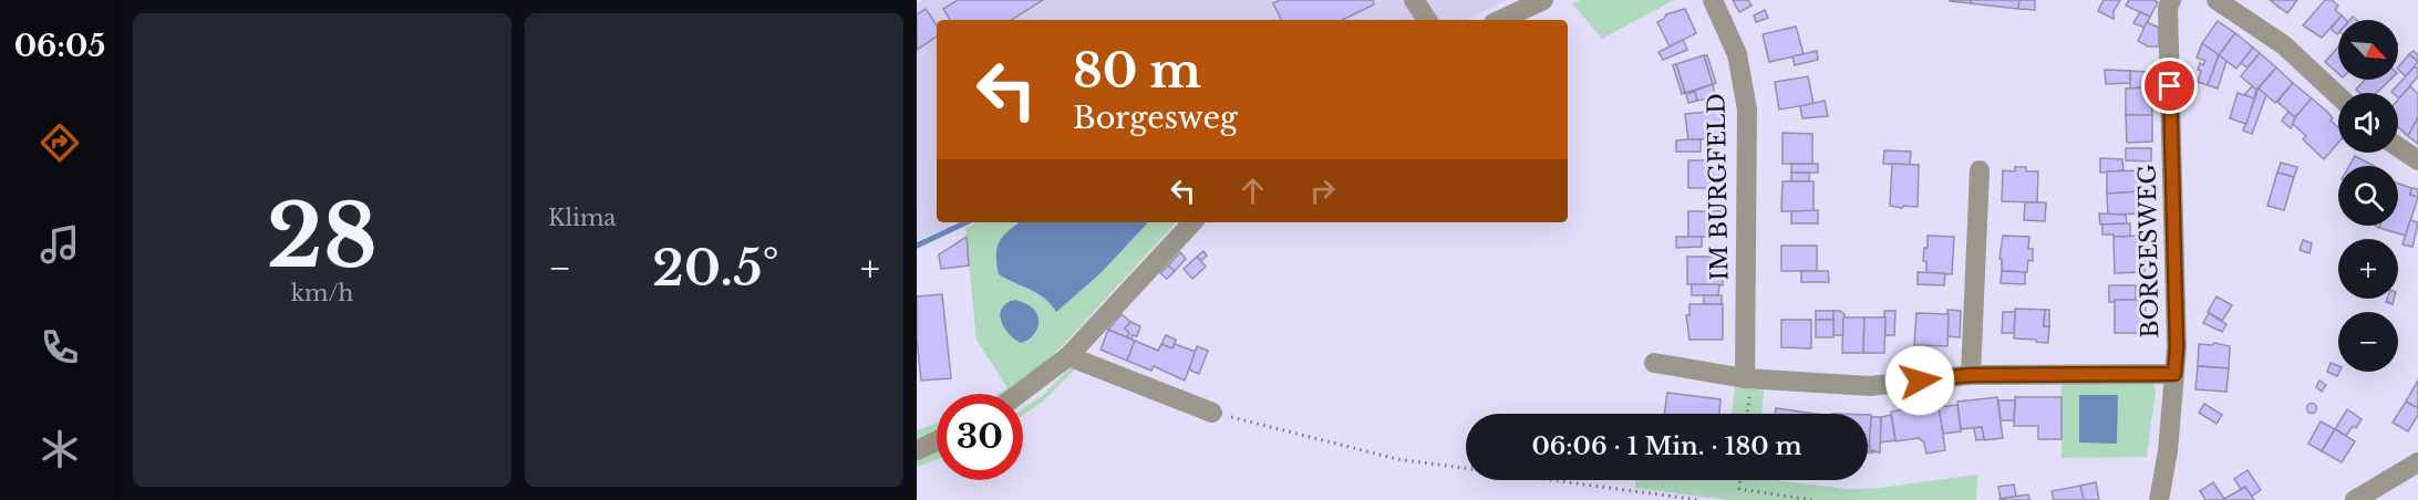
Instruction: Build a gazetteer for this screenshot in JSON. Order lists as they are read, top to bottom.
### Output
{
  "streets": {
    "street": ["IM BURGFELD", "BORGESWEG"]
  },
  "north": "bottom right",
  "page": {
    "tabs": "06:05",
    "tile": [
      ["28", "km/h"],
      "Klima"
    ],
    "map_buttons": ["+", "−"],
    "turn": ["80 m", "Borgesweg"],
    "heat": ["−", "20.5°", "+"],
    "limit": "30",
    "trip": "06:06 · 1 Min. · 180 m"
  }
}
